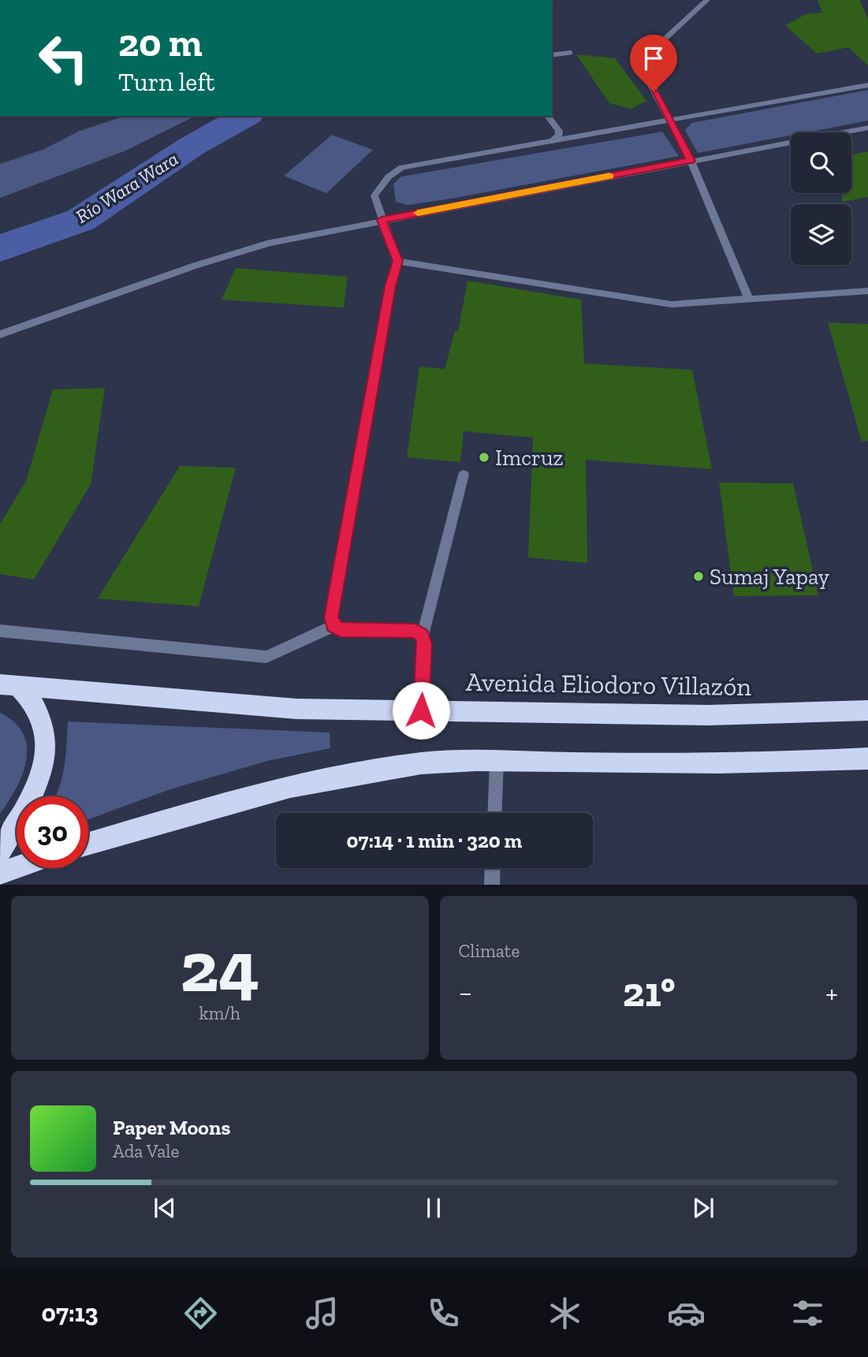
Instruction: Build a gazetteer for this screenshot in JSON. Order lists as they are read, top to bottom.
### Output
{
  "streets": {
    "highway": ["Avenida Eliodoro Villazón"]
  },
  "water": ["Río Wara Wara"],
  "places": ["Imcruz", "Sumaj Yapay"],
  "page": {
    "turn": ["20 m", "Turn left"],
    "limit": "30",
    "trip": "07:14 · 1 min · 320 m",
    "tile": [
      ["24", "km/h"],
      "Climate"
    ],
    "heat": ["−", "21°", "+"],
    "song": ["Paper Moons", "Ada Vale"],
    "tabs": "07:13"
  }
}
